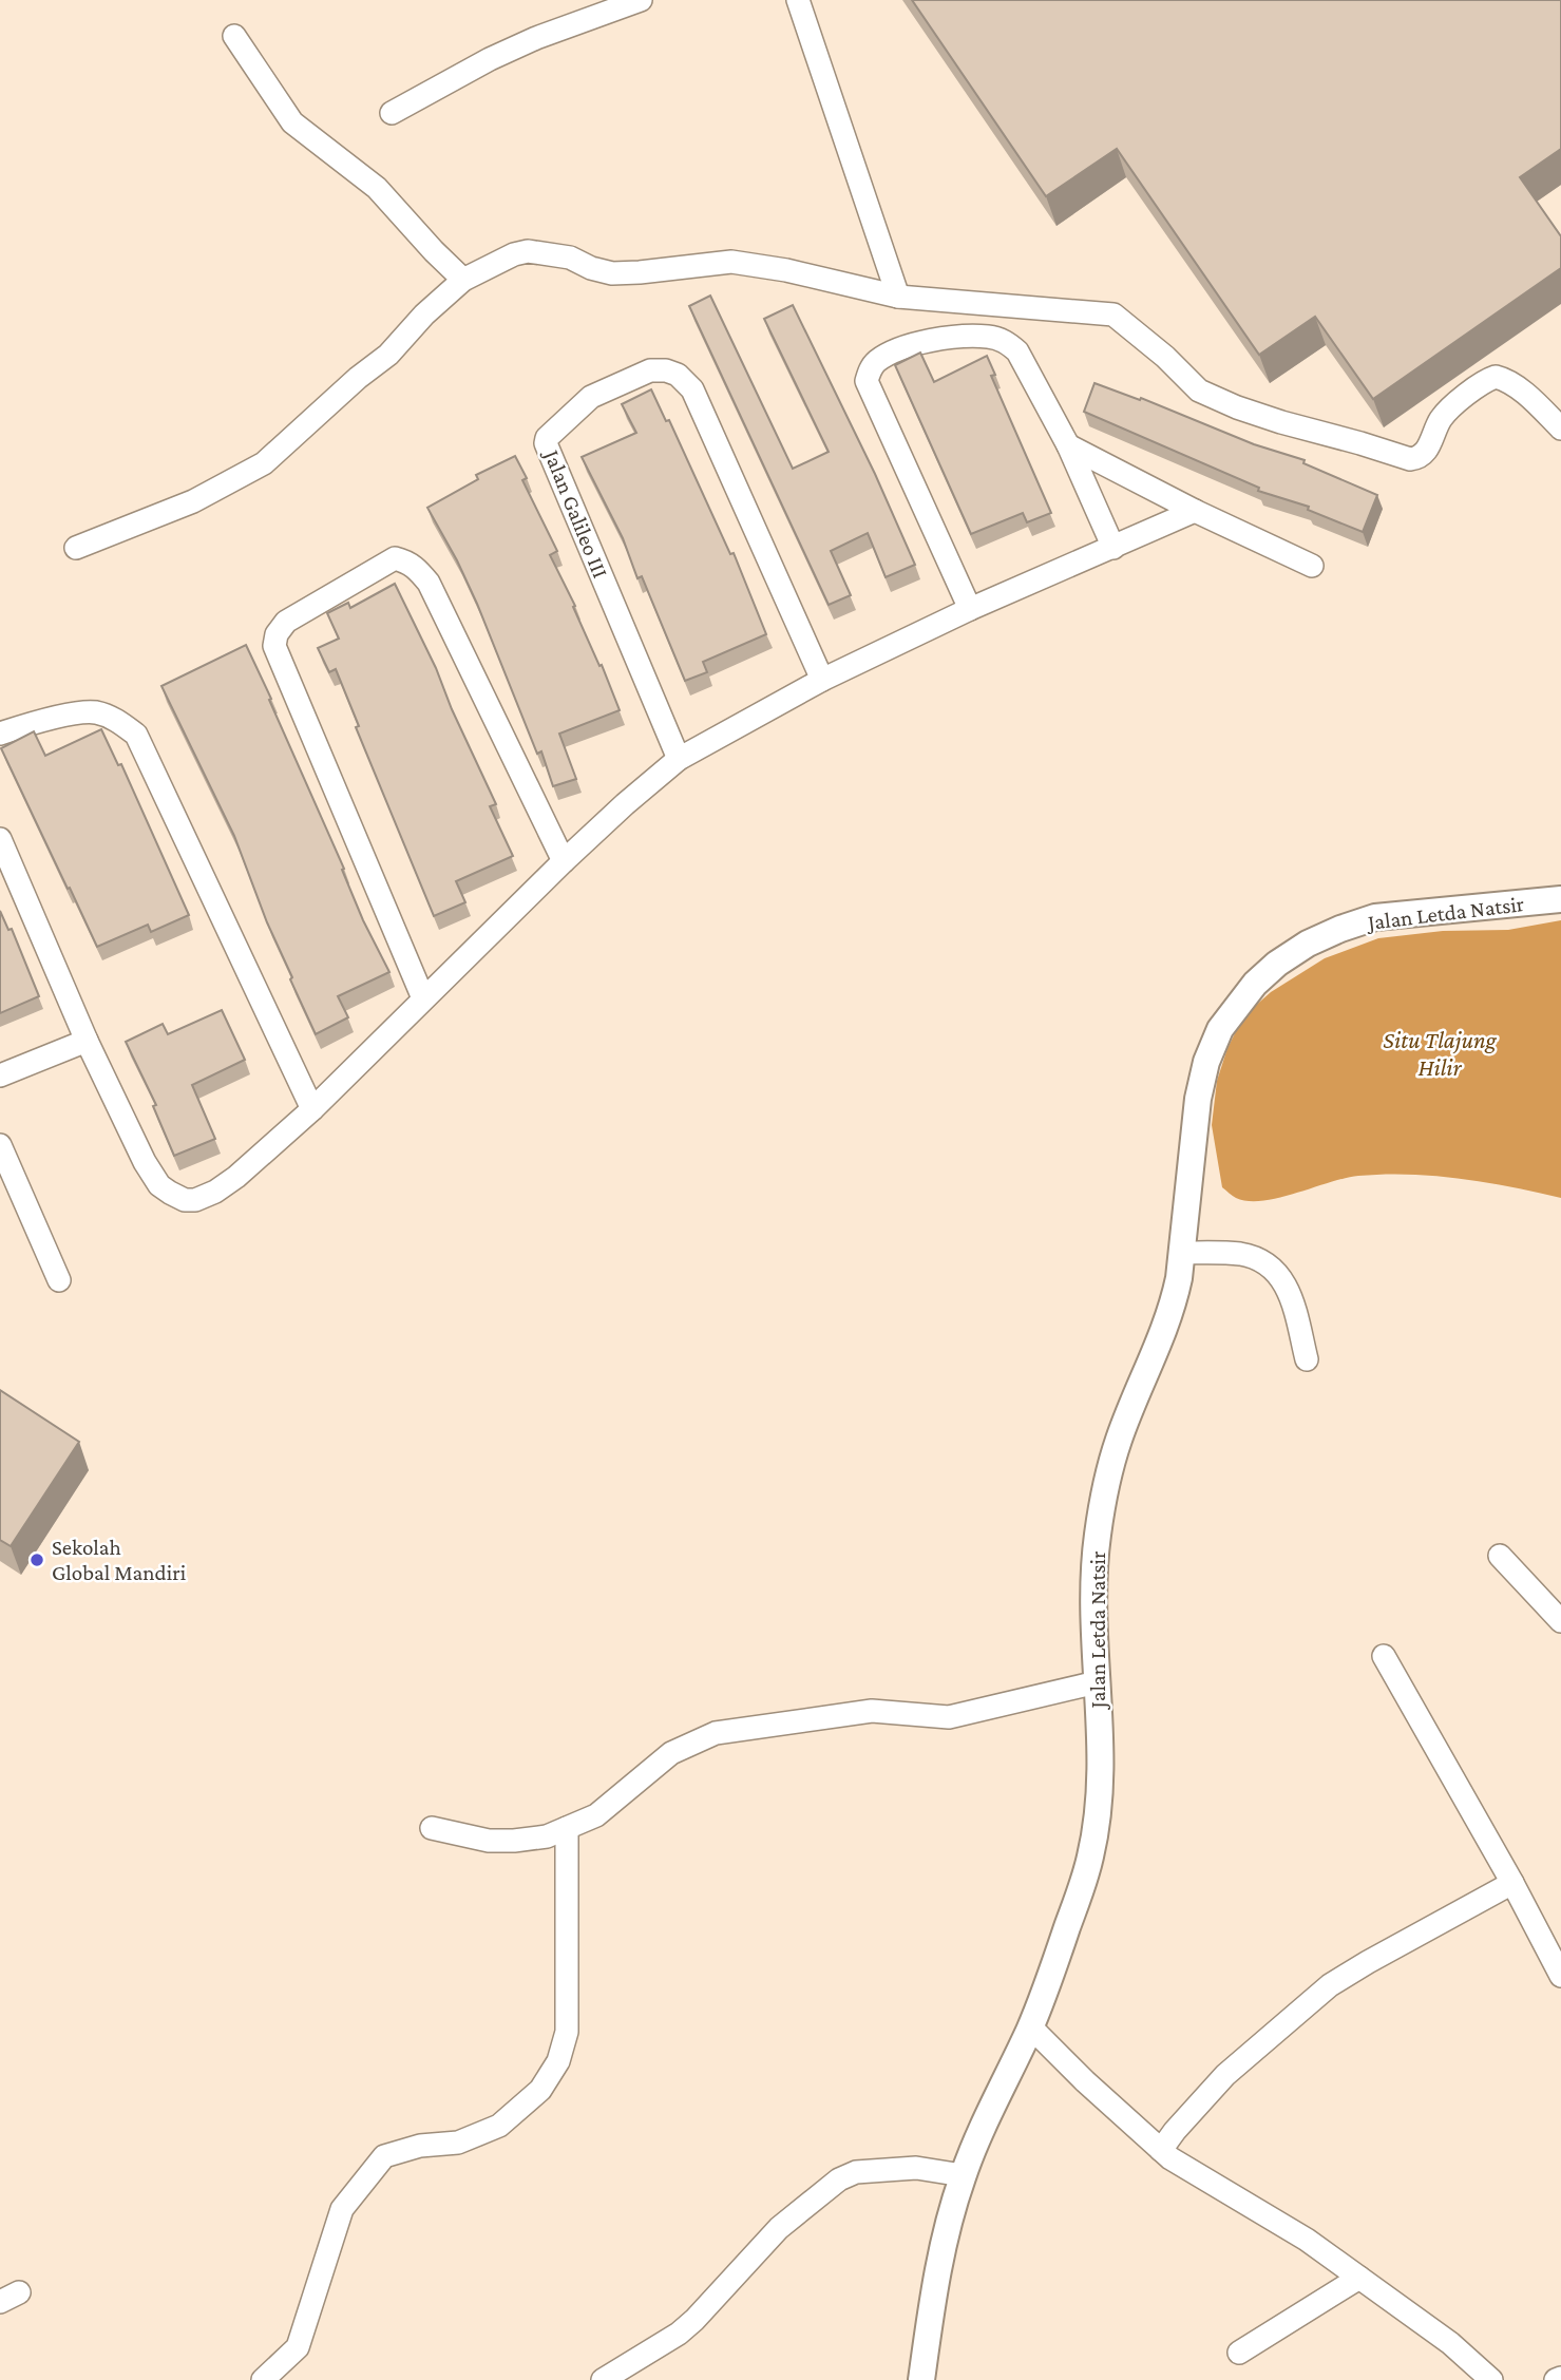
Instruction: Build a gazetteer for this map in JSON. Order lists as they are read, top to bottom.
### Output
{
  "streets": {
    "street": ["Jalan Galileo III", "Jalan Letda Natsir"]
  },
  "water": ["Situ Tlajung Hilir"],
  "places": ["Sekolah Global Mandiri"]
}
